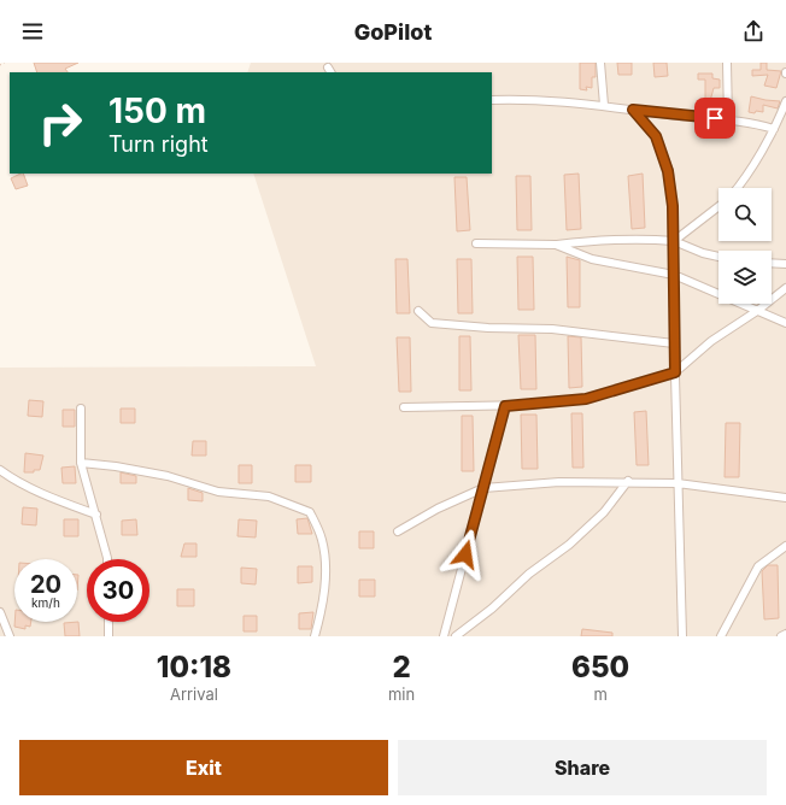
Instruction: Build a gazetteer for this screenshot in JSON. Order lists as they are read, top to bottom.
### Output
{
  "page": {
    "header": "GoPilot",
    "turn": ["150 m", "Turn right"],
    "speed": "20 km/h",
    "limit": "30",
    "eta": [
      "10:18",
      "Arrival",
      "2",
      "min",
      "650",
      "m"
    ],
    "buttons": ["Exit", "Share"]
  }
}
